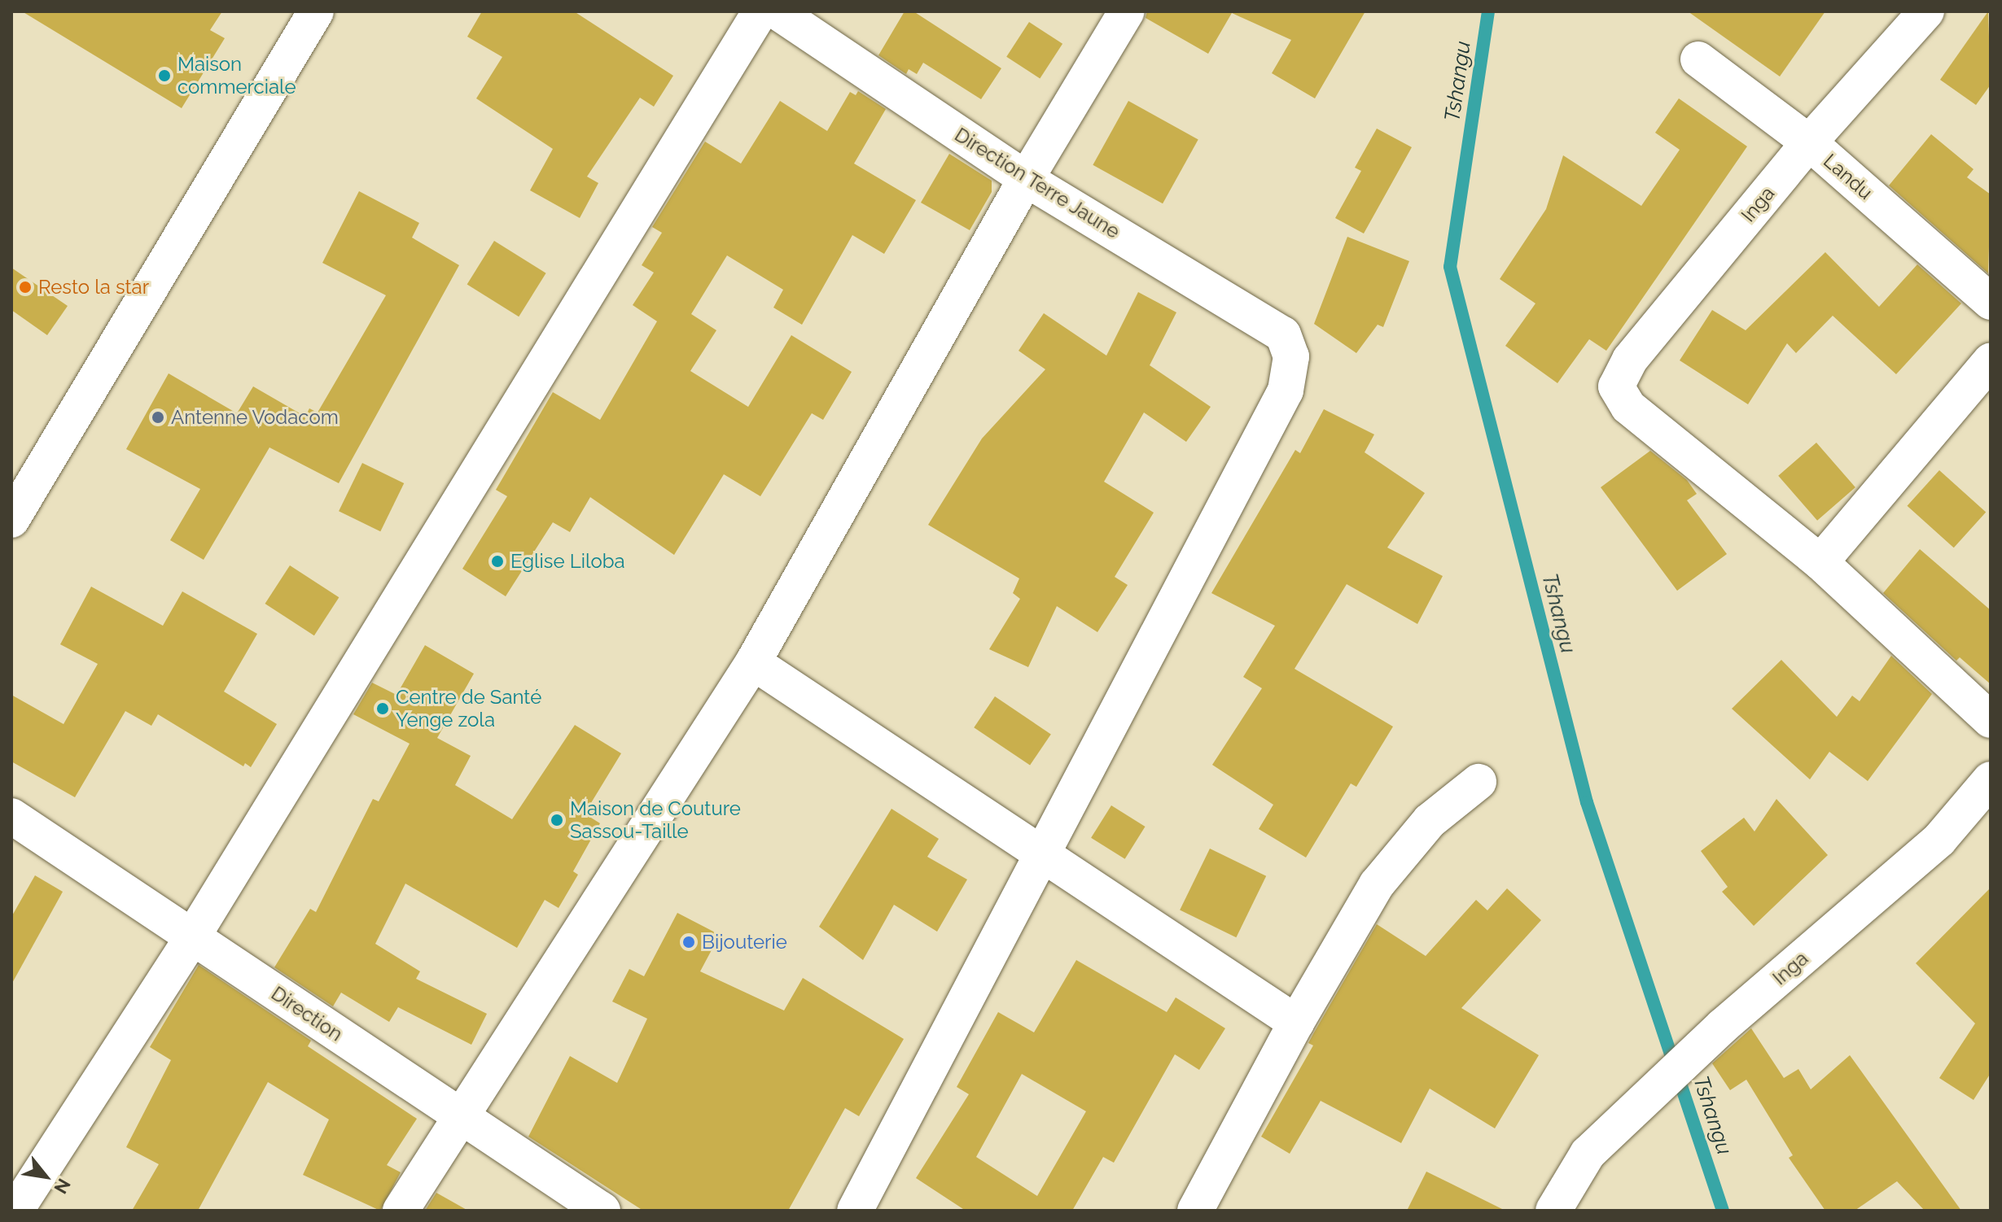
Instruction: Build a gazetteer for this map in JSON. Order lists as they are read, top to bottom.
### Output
{
  "streets": {
    "street": [
      "Landu",
      "Direction Terre Jaune",
      "Inga",
      "Direction"
    ]
  },
  "crossings": [
    ["Landu", "Inga"]
  ],
  "water": ["Tshangu"],
  "places": [
    "Maison commerciale",
    "Resto la star",
    "Antenne Vodacom",
    "Eglise Liloba",
    "Centre de Santé Yenge zola",
    "Maison de Couture Sassou-Taille",
    "Bijouterie"
  ],
  "north": "bottom right"
}
